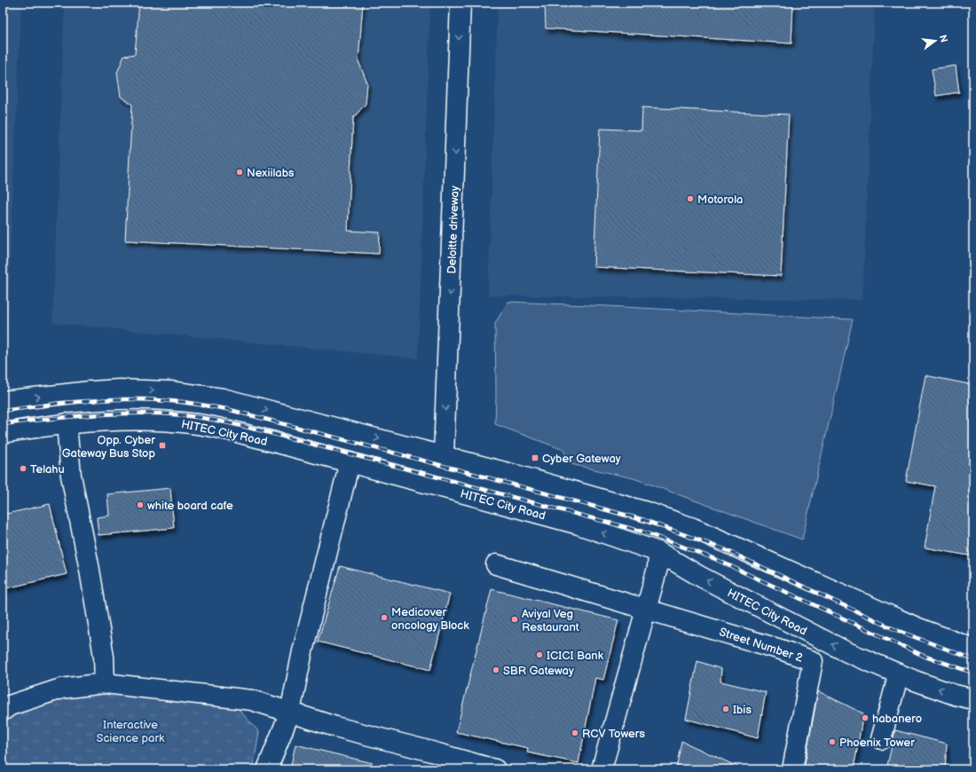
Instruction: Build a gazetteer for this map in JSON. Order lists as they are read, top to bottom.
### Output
{
  "streets": {
    "street": ["Deloitte driveway", "HITEC City Road", "Street Number 2"]
  },
  "one_way": ["Deloitte driveway"],
  "parks": ["Interactive Science park"],
  "places": {
    "other": [
      "Nexiilabs",
      "Motorola",
      "Telahu",
      "white board cafe",
      "Medicover oncology Block",
      "Aviyal Veg Restaurant",
      "ICICI Bank",
      "SBR Gateway",
      "Ibis",
      "habanero",
      "RCV Towers",
      "Phoenix Tower"
    ],
    "transit": ["Opp. Cyber Gateway Bus Stop", "Cyber Gateway"]
  },
  "north": "right"
}
